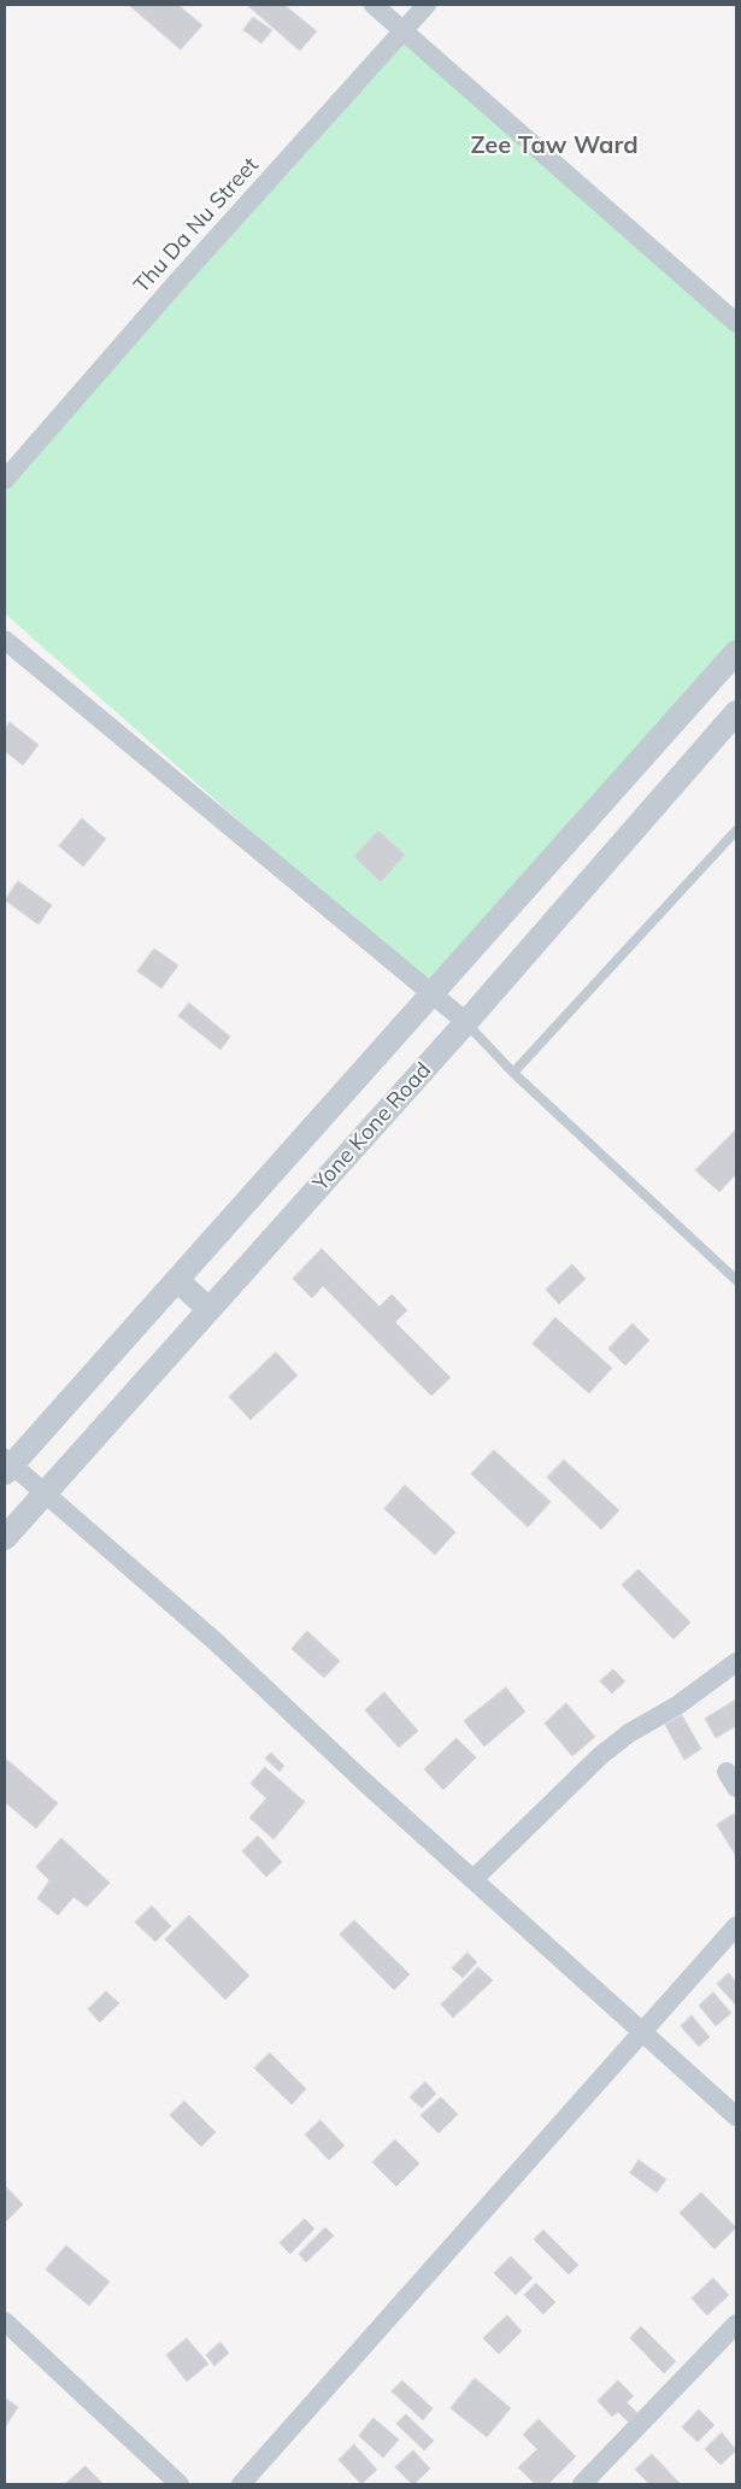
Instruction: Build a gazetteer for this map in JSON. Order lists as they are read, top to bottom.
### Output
{
  "streets": {
    "street": ["Thu Da Nu Street", "Yone Kone Road"]
  },
  "districts": ["Zee Taw Ward"]
}
